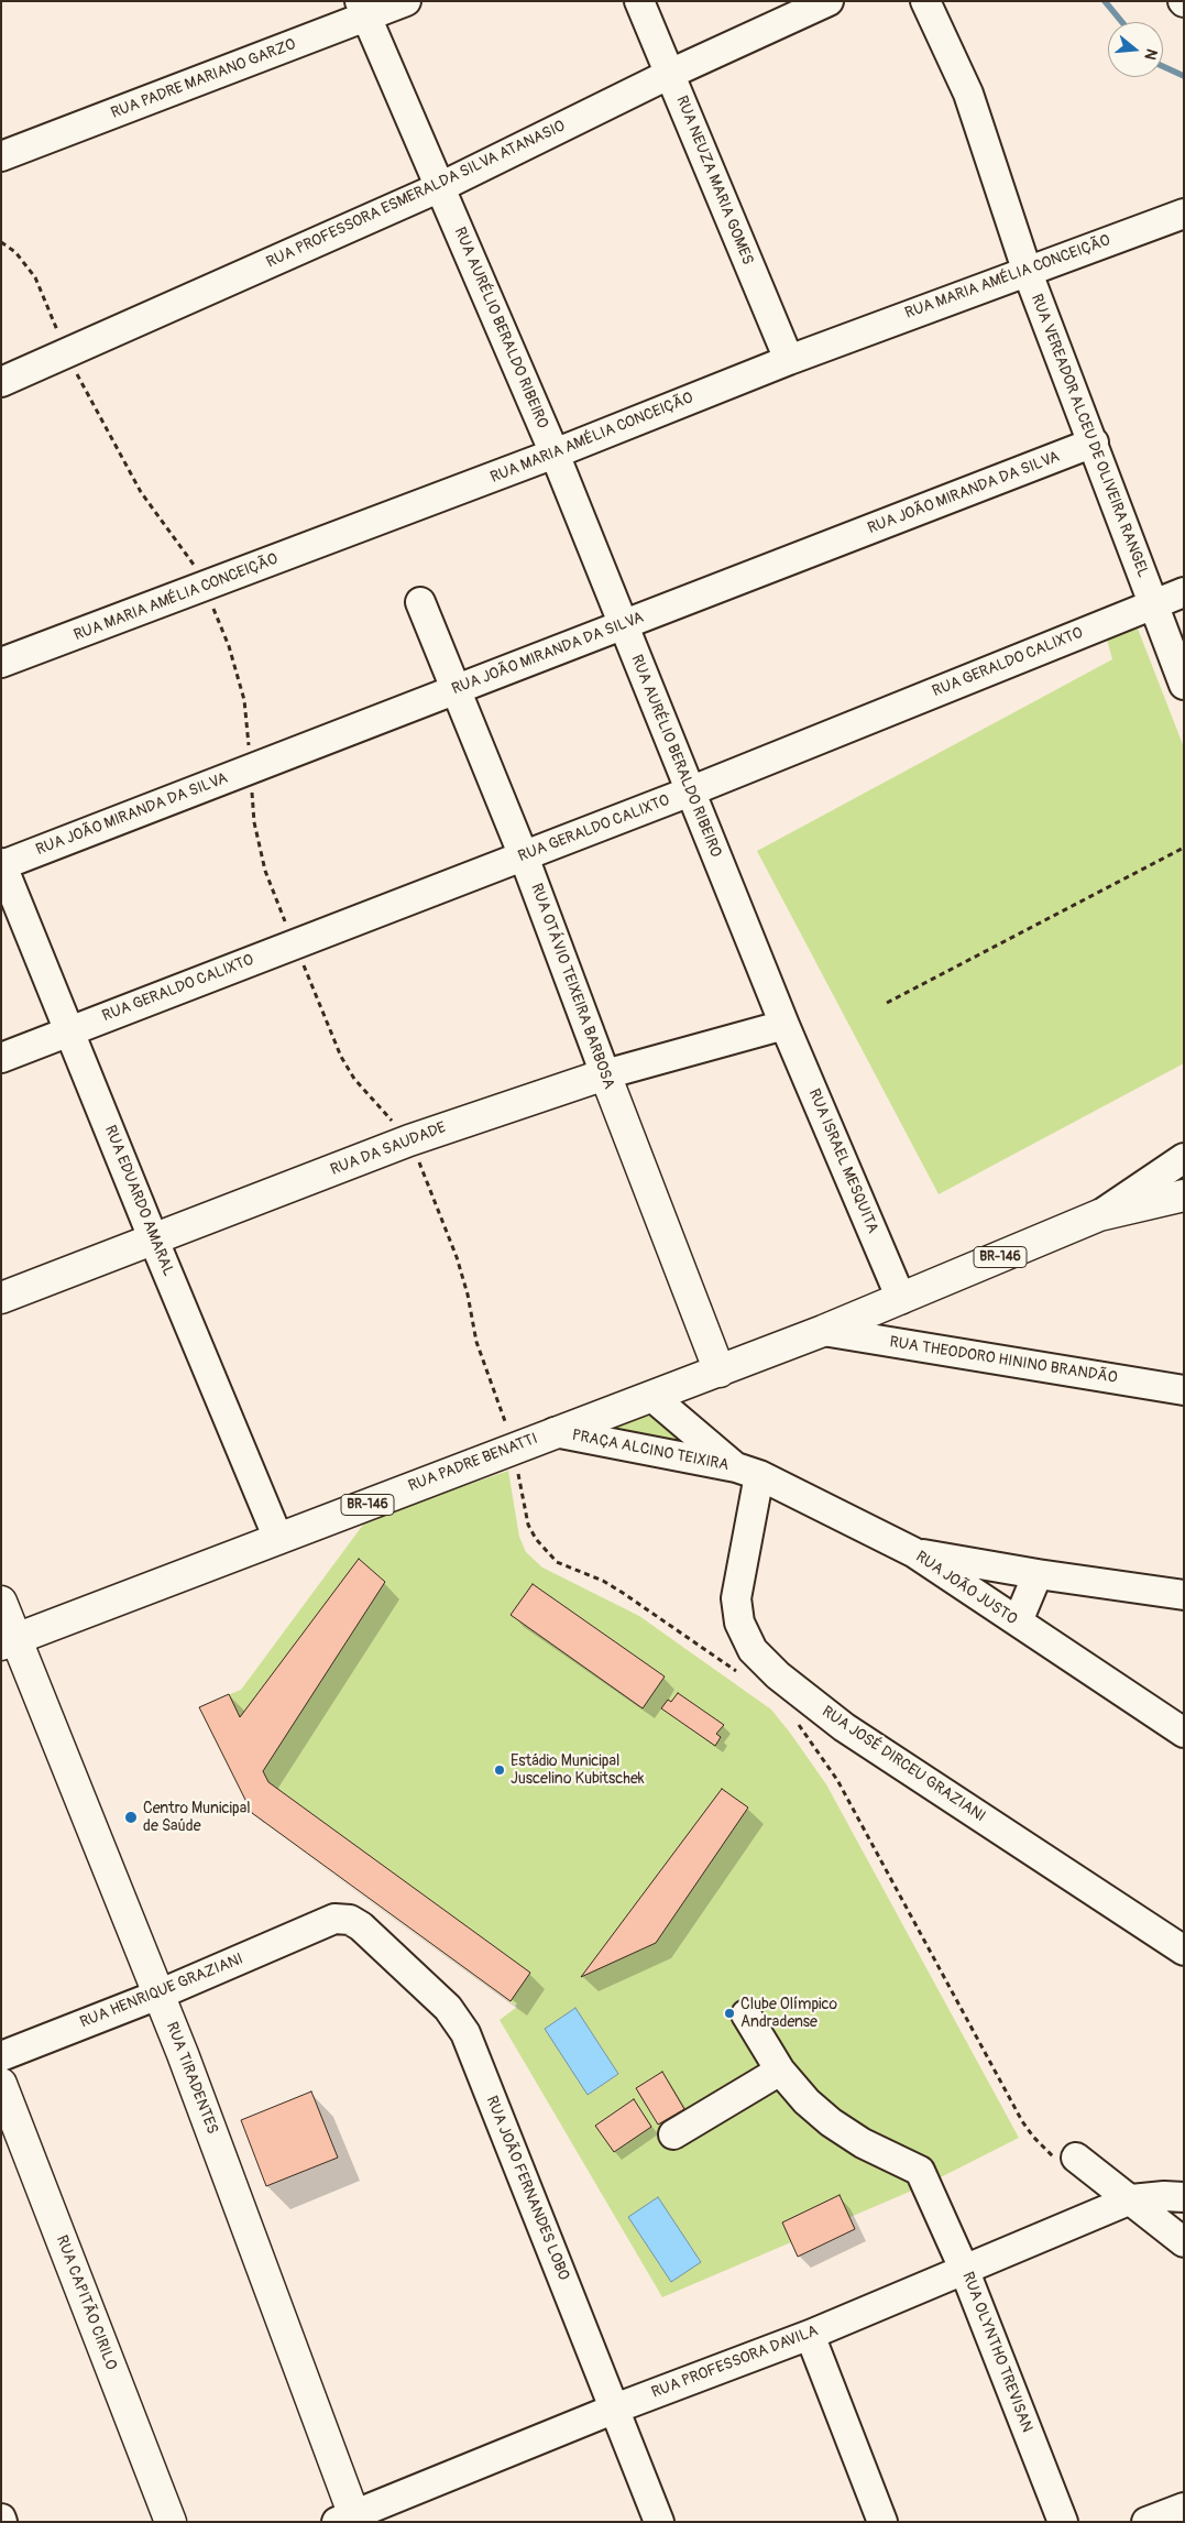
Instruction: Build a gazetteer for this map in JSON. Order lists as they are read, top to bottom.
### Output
{
  "streets": {
    "main road": [
      "RUA OTÁVIO TEIXEIRA BARBOSA",
      "RUA DA SAUDADE",
      "BR-146",
      "RUA PADRE BENATTI",
      "RUA TIRADENTES",
      "RUA CAPITÃO CIRILO"
    ],
    "street": [
      "RUA PADRE MARIANO GARZO",
      "RUA NEUZA MARIA GOMES",
      "RUA PROFESSORA ESMERALDA SILVA ATANASIO",
      "RUA MARIA AMÉLIA CONCEIÇÃO",
      "RUA AURÉLIO BERALDO RIBEIRO",
      "RUA VEREADOR ALCEU DE OLIVEIRA RANGEL",
      "RUA JOÃO MIRANDA DA SILVA",
      "RUA GERALDO CALIXTO",
      "RUA ISRAEL MESQUITA",
      "RUA EDUARDO AMARAL",
      "RUA THEODORO HININO BRANDÃO",
      "PRAÇA ALCINO TEIXIRA",
      "RUA JOÃO JUSTO",
      "RUA JOSÉ DIRCEU GRAZIANI",
      "RUA HENRIQUE GRAZIANI",
      "RUA JOÃO FERNANDES LOBO",
      "RUA OLYNTHO TREVISAN",
      "RUA PROFESSORA DAVILA"
    ]
  },
  "crossings": [
    ["RUA PADRE MARIANO GARZO", "RUA AURÉLIO BERALDO RIBEIRO"],
    ["RUA NEUZA MARIA GOMES", "RUA PROFESSORA ESMERALDA SILVA ATANASIO"],
    ["RUA NEUZA MARIA GOMES", "RUA MARIA AMÉLIA CONCEIÇÃO"],
    ["RUA PROFESSORA ESMERALDA SILVA ATANASIO", "RUA AURÉLIO BERALDO RIBEIRO"],
    ["RUA MARIA AMÉLIA CONCEIÇÃO", "RUA AURÉLIO BERALDO RIBEIRO"],
    ["RUA MARIA AMÉLIA CONCEIÇÃO", "RUA VEREADOR ALCEU DE OLIVEIRA RANGEL"],
    ["RUA AURÉLIO BERALDO RIBEIRO", "RUA JOÃO MIRANDA DA SILVA"],
    ["RUA AURÉLIO BERALDO RIBEIRO", "RUA GERALDO CALIXTO"],
    ["RUA AURÉLIO BERALDO RIBEIRO", "RUA DA SAUDADE"],
    ["RUA AURÉLIO BERALDO RIBEIRO", "RUA ISRAEL MESQUITA"],
    ["RUA VEREADOR ALCEU DE OLIVEIRA RANGEL", "RUA JOÃO MIRANDA DA SILVA"],
    ["RUA VEREADOR ALCEU DE OLIVEIRA RANGEL", "RUA GERALDO CALIXTO"],
    ["RUA JOÃO MIRANDA DA SILVA", "RUA OTÁVIO TEIXEIRA BARBOSA"],
    ["RUA JOÃO MIRANDA DA SILVA", "RUA EDUARDO AMARAL"],
    ["RUA GERALDO CALIXTO", "RUA OTÁVIO TEIXEIRA BARBOSA"],
    ["RUA GERALDO CALIXTO", "RUA EDUARDO AMARAL"],
    ["RUA OTÁVIO TEIXEIRA BARBOSA", "RUA DA SAUDADE"],
    ["RUA OTÁVIO TEIXEIRA BARBOSA", "RUA PADRE BENATTI"],
    ["RUA DA SAUDADE", "RUA ISRAEL MESQUITA"],
    ["RUA DA SAUDADE", "RUA EDUARDO AMARAL"],
    ["RUA ISRAEL MESQUITA", "BR-146"],
    ["RUA ISRAEL MESQUITA", "RUA PADRE BENATTI"],
    ["RUA EDUARDO AMARAL", "RUA PADRE BENATTI"],
    ["BR-146", "RUA PADRE BENATTI"],
    ["RUA THEODORO HININO BRANDÃO", "RUA PADRE BENATTI"],
    ["PRAÇA ALCINO TEIXIRA", "RUA PADRE BENATTI"],
    ["PRAÇA ALCINO TEIXIRA", "RUA JOÃO JUSTO"],
    ["PRAÇA ALCINO TEIXIRA", "RUA JOSÉ DIRCEU GRAZIANI"],
    ["RUA PADRE BENATTI", "RUA TIRADENTES"],
    ["RUA JOÃO JUSTO", "RUA JOSÉ DIRCEU GRAZIANI"],
    ["RUA HENRIQUE GRAZIANI", "RUA TIRADENTES"],
    ["RUA HENRIQUE GRAZIANI", "RUA JOÃO FERNANDES LOBO"],
    ["RUA TIRADENTES", "RUA PROFESSORA DAVILA"],
    ["RUA JOÃO FERNANDES LOBO", "RUA PROFESSORA DAVILA"],
    ["RUA OLYNTHO TREVISAN", "RUA PROFESSORA DAVILA"]
  ],
  "places": ["Estádio Municipal Juscelino Kubitschek", "Centro Municipal de Saúde", "Clube Olímpico Andradense"],
  "north": "right"
}
